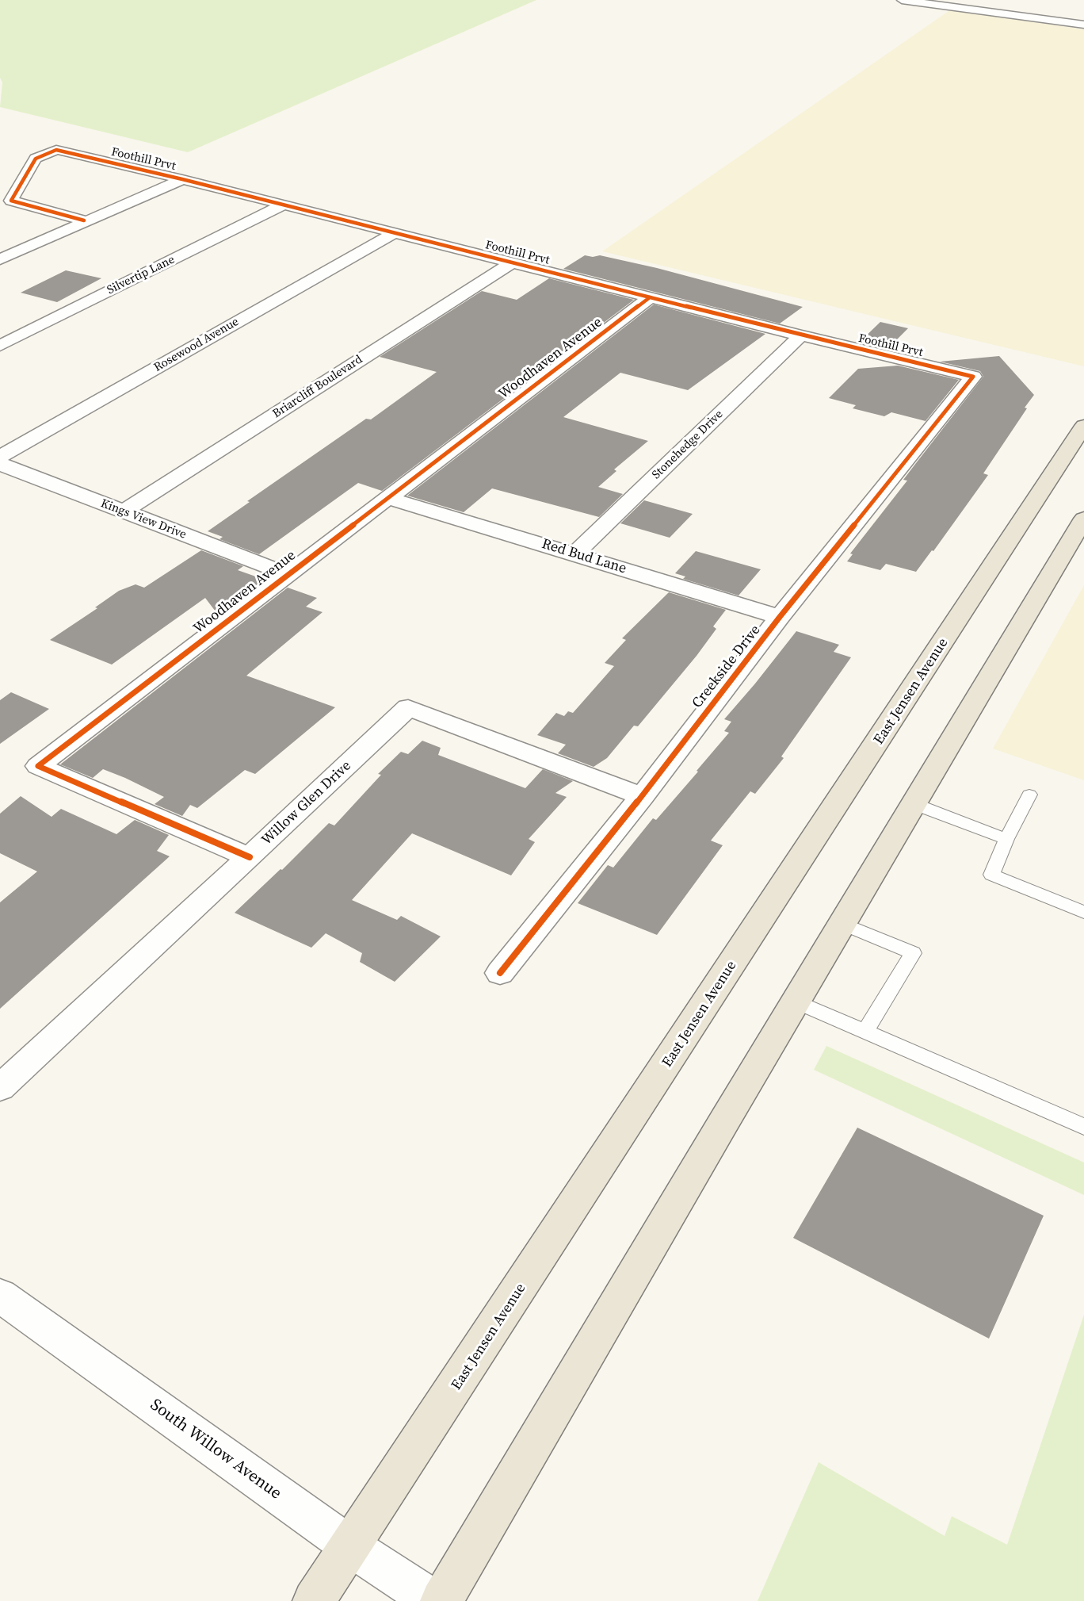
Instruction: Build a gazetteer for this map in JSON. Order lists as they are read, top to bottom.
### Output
{
  "streets": {
    "main road": ["East Jensen Avenue"],
    "street": [
      "Foothill Prvt",
      "Silvertip Lane",
      "Rosewood Avenue",
      "Woodhaven Avenue",
      "Briarcliff Boulevard",
      "Stonehedge Drive",
      "Kings View Drive",
      "Red Bud Lane",
      "Creekside Drive",
      "Willow Glen Drive",
      "South Willow Avenue"
    ]
  },
  "crossings": [
    ["Foothill Prvt", "Silvertip Lane"],
    ["Foothill Prvt", "Rosewood Avenue"],
    ["Foothill Prvt", "Woodhaven Avenue"],
    ["Foothill Prvt", "Briarcliff Boulevard"],
    ["Foothill Prvt", "Stonehedge Drive"],
    ["Foothill Prvt", "Creekside Drive"],
    ["Woodhaven Avenue", "Kings View Drive"],
    ["Woodhaven Avenue", "Red Bud Lane"],
    ["Woodhaven Avenue", "Willow Glen Drive"],
    ["Briarcliff Boulevard", "Kings View Drive"],
    ["Stonehedge Drive", "Red Bud Lane"],
    ["Red Bud Lane", "Creekside Drive"],
    ["Creekside Drive", "Willow Glen Drive"],
    ["East Jensen Avenue", "South Willow Avenue"]
  ]
}
